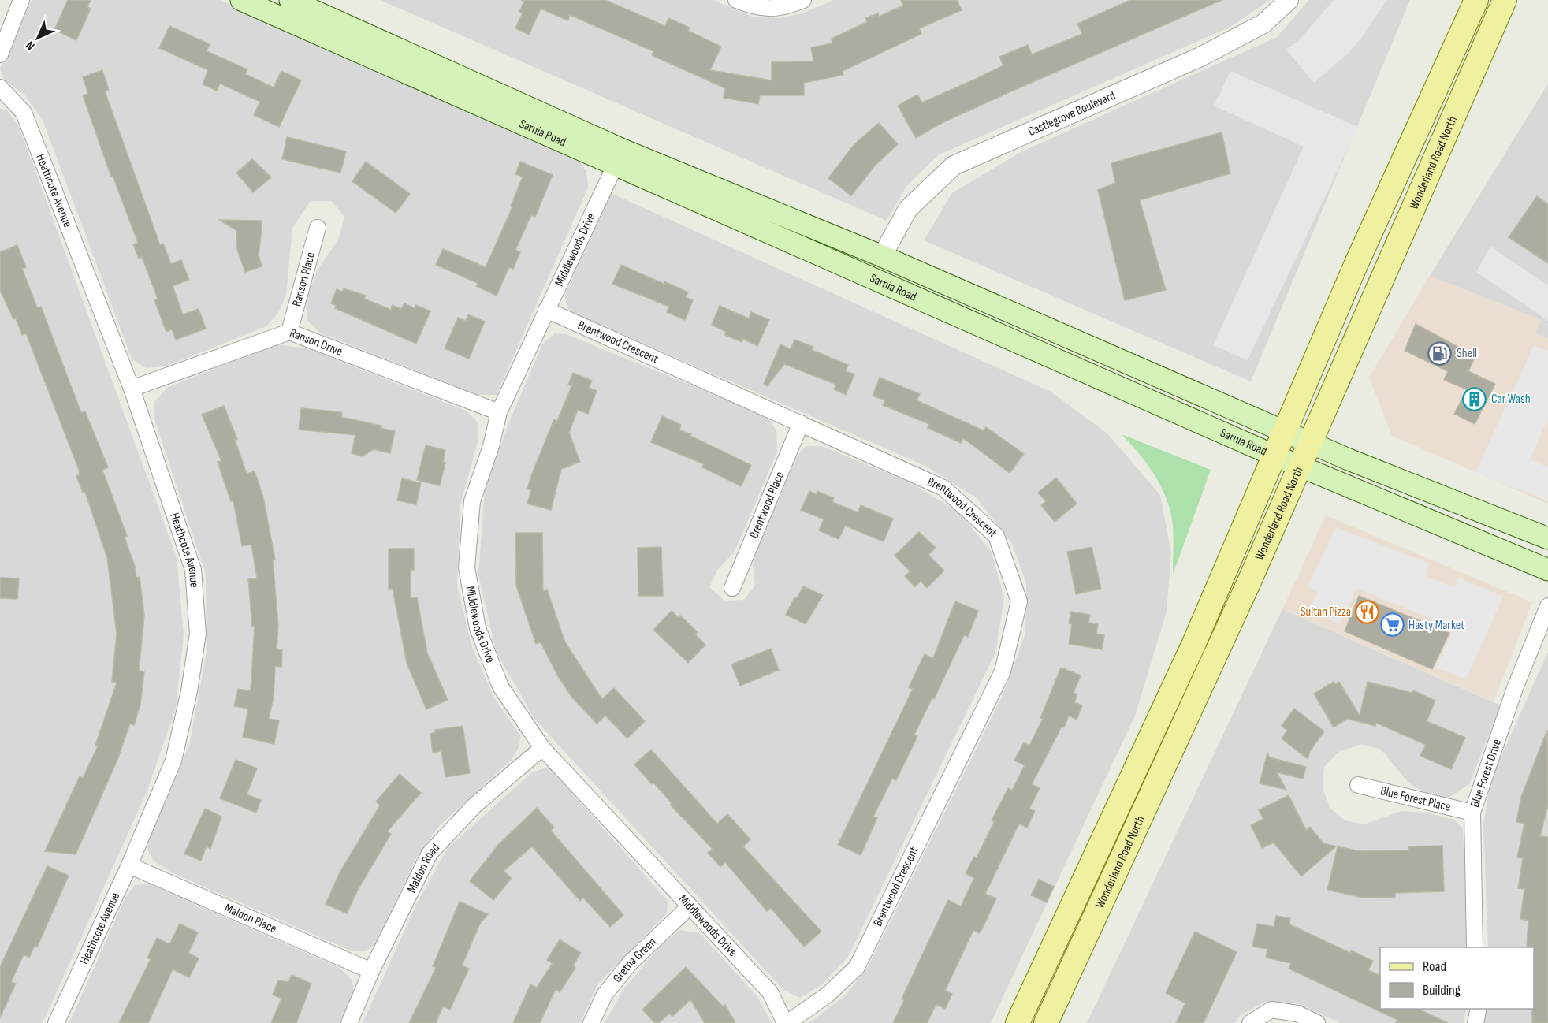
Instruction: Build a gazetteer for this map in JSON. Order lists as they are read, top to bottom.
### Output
{
  "streets": {
    "main road": ["Sarnia Road", "Wonderland Road North"],
    "street": [
      "Castlegrove Boulevard",
      "Heathcote Avenue",
      "Middlewoods Drive",
      "Ranson Place",
      "Brentwood Crescent",
      "Ranson Drive",
      "Brentwood Place",
      "Blue Forest Drive",
      "Blue Forest Place",
      "Maldon Road",
      "Maldon Place",
      "Gretna Green"
    ]
  },
  "crossings": [
    ["Castlegrove Boulevard", "Sarnia Road"],
    ["Sarnia Road", "Wonderland Road North"],
    ["Sarnia Road", "Middlewoods Drive"],
    ["Heathcote Avenue", "Ranson Drive"],
    ["Heathcote Avenue", "Maldon Place"],
    ["Middlewoods Drive", "Brentwood Crescent"],
    ["Middlewoods Drive", "Ranson Drive"],
    ["Middlewoods Drive", "Maldon Road"],
    ["Middlewoods Drive", "Gretna Green"],
    ["Ranson Place", "Ranson Drive"],
    ["Brentwood Crescent", "Brentwood Place"],
    ["Blue Forest Drive", "Blue Forest Place"],
    ["Maldon Road", "Maldon Place"]
  ],
  "places": {
    "fuel station": ["Shell"],
    "building": ["Car Wash"],
    "restaurant": ["Sultan Pizza"],
    "supermarket": ["Hasty Market"]
  },
  "legend": ["Road", "Building"],
  "north": "bottom left"
}
